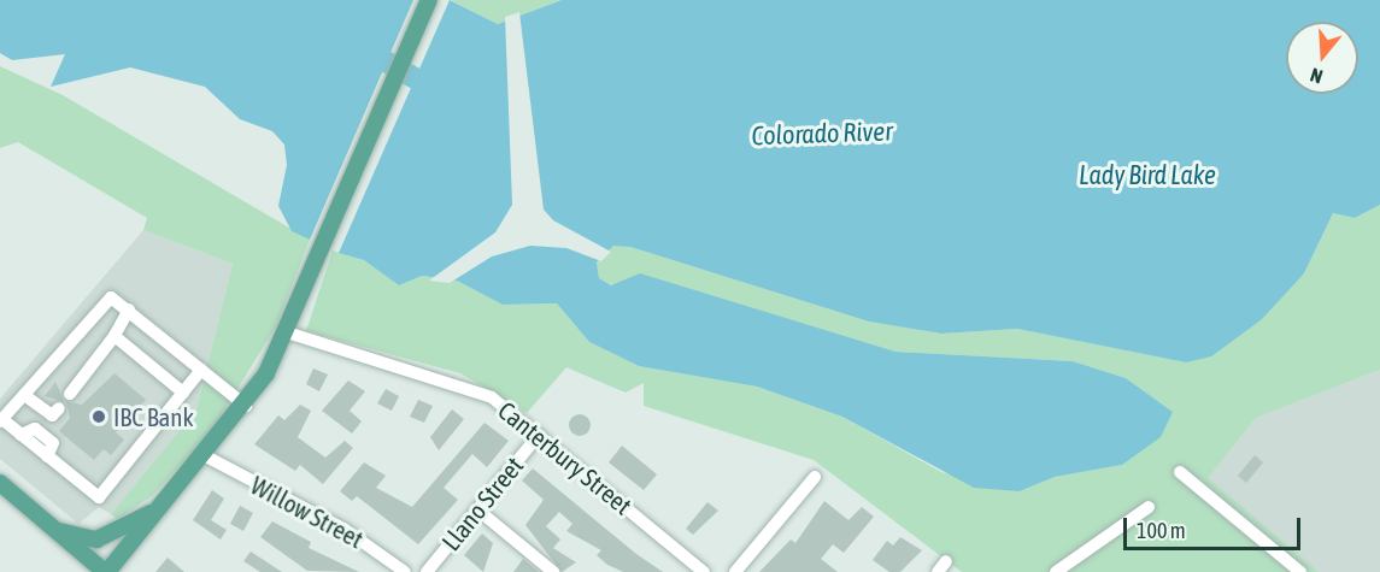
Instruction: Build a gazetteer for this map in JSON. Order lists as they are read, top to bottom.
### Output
{
  "streets": {
    "street": ["Canterbury Street", "Llano Street", "Willow Street"]
  },
  "crossings": [
    ["Canterbury Street", "Llano Street"]
  ],
  "water": ["Colorado River", "Lady Bird Lake"],
  "places": ["IBC Bank"],
  "scale_bar": "100 m",
  "north": "bottom"
}
